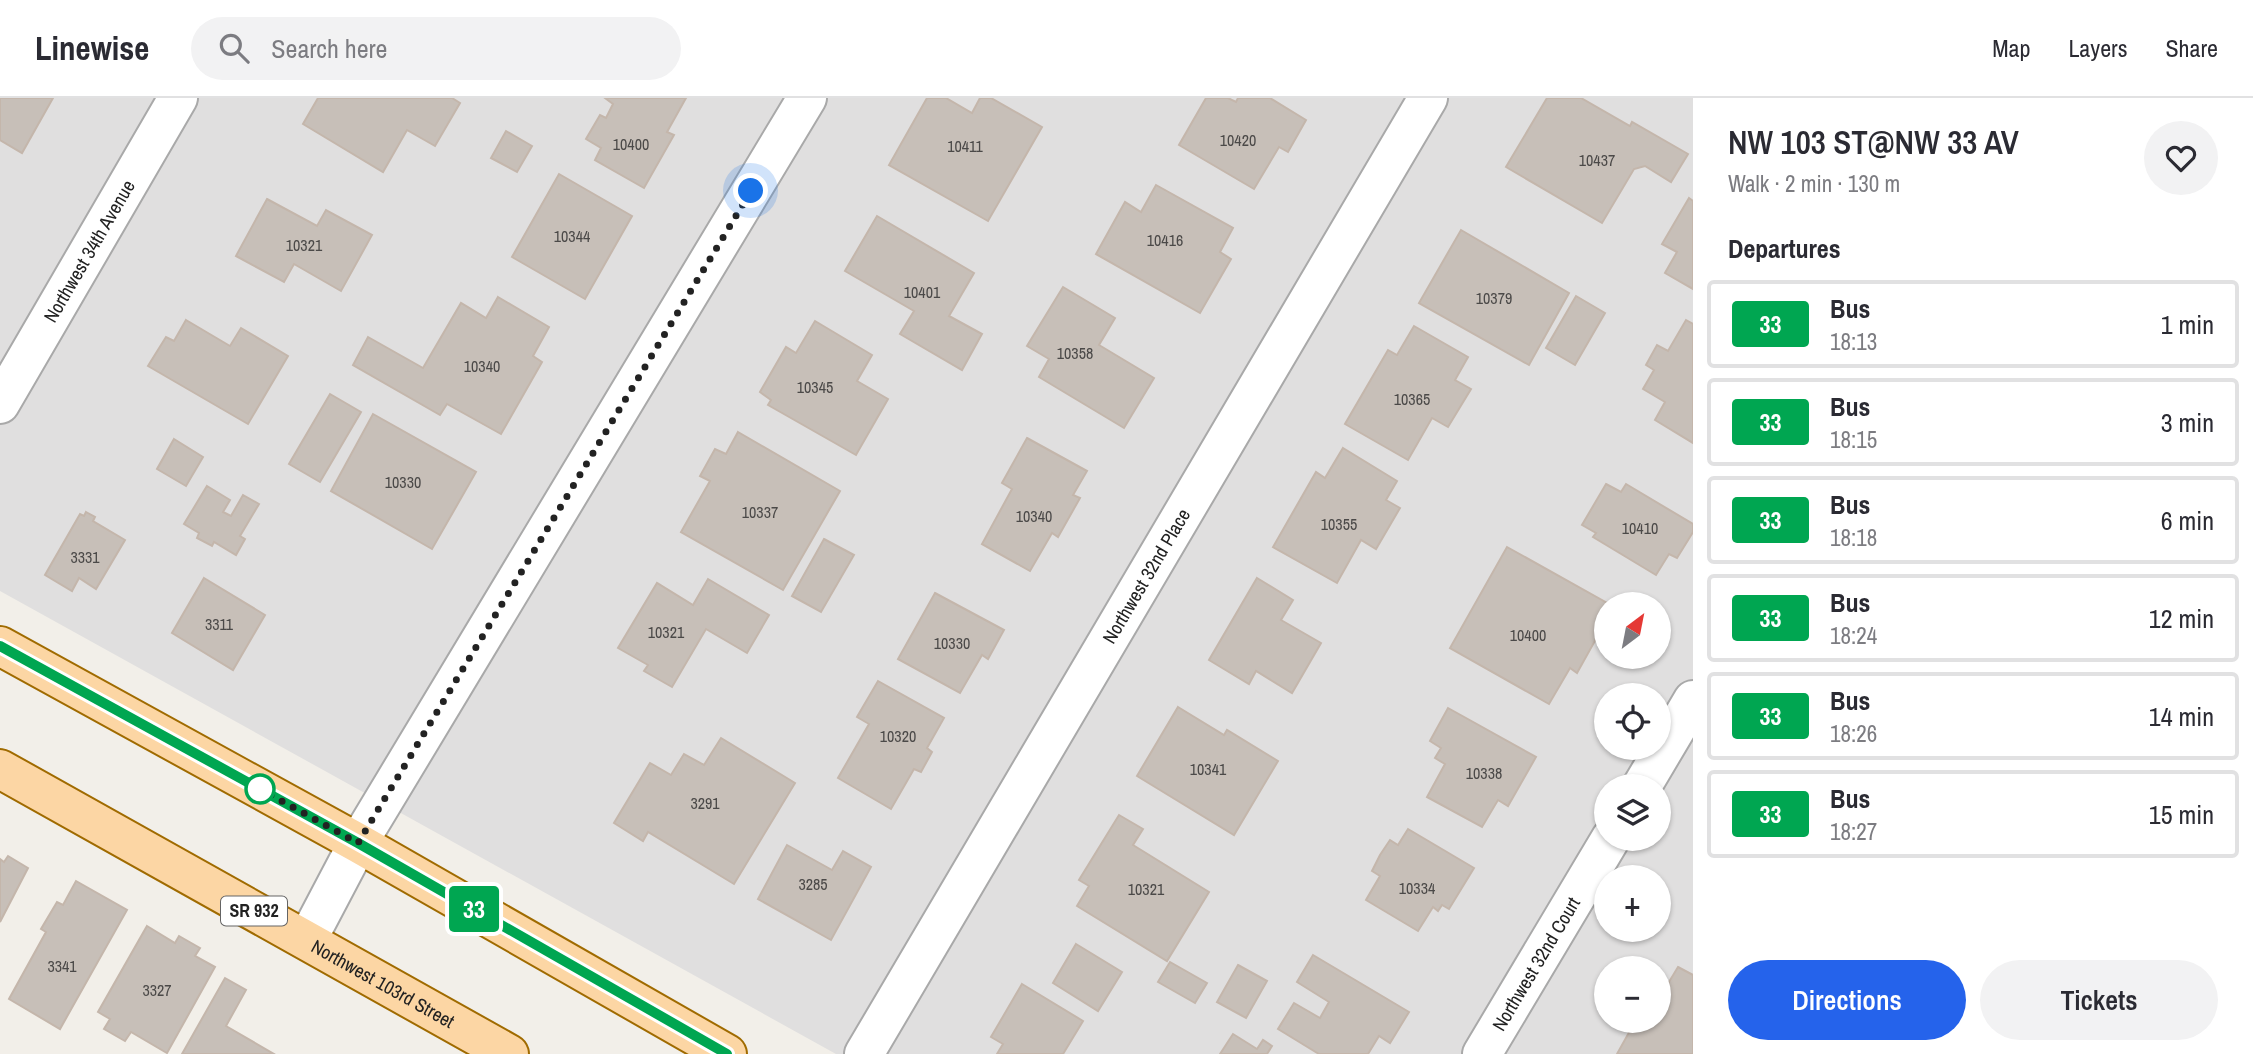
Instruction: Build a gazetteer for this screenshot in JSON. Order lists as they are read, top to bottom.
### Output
{
  "streets": {
    "main road": ["SR 932", "Northwest 103rd Street"],
    "street": ["Northwest 34th Avenue", "Northwest 32nd Place", "Northwest 32nd Court"]
  },
  "lines": ["bus line 33"],
  "house_numbers": [
    "10420",
    "10400",
    "10411",
    "10437",
    "10344",
    "10416",
    "10321",
    "10401",
    "10379",
    "10358",
    "10340",
    "10345",
    "10365",
    "10330",
    "10337",
    "10340",
    "10355",
    "10410",
    "3331",
    "3311",
    "10321",
    "10400",
    "10330",
    "10320",
    "10341",
    "10338",
    "3291",
    "3285",
    "10334",
    "10321",
    "3341",
    "3327"
  ],
  "north": "top right",
  "page": {
    "header": "Linewise",
    "search": "Search here",
    "nav": ["Map", "Layers", "Share"],
    "on_map": "33",
    "heading": [
      ["NW 103 ST@NW 33 AV", "Walk · 2 min · 130 m"],
      "Departures"
    ],
    "list": [
      {
        "mark": "33",
        "name": "Bus",
        "note": "18:13",
        "value": "1 min"
      },
      {
        "mark": "33",
        "name": "Bus",
        "note": "18:15",
        "value": "3 min"
      },
      {
        "mark": "33",
        "name": "Bus",
        "note": "18:18",
        "value": "6 min"
      },
      {
        "mark": "33",
        "name": "Bus",
        "note": "18:24",
        "value": "12 min"
      },
      {
        "mark": "33",
        "name": "Bus",
        "note": "18:26",
        "value": "14 min"
      },
      {
        "mark": "33",
        "name": "Bus",
        "note": "18:27",
        "value": "15 min"
      }
    ],
    "map_buttons": ["+", "−"],
    "buttons": ["Directions", "Tickets"]
  }
}
